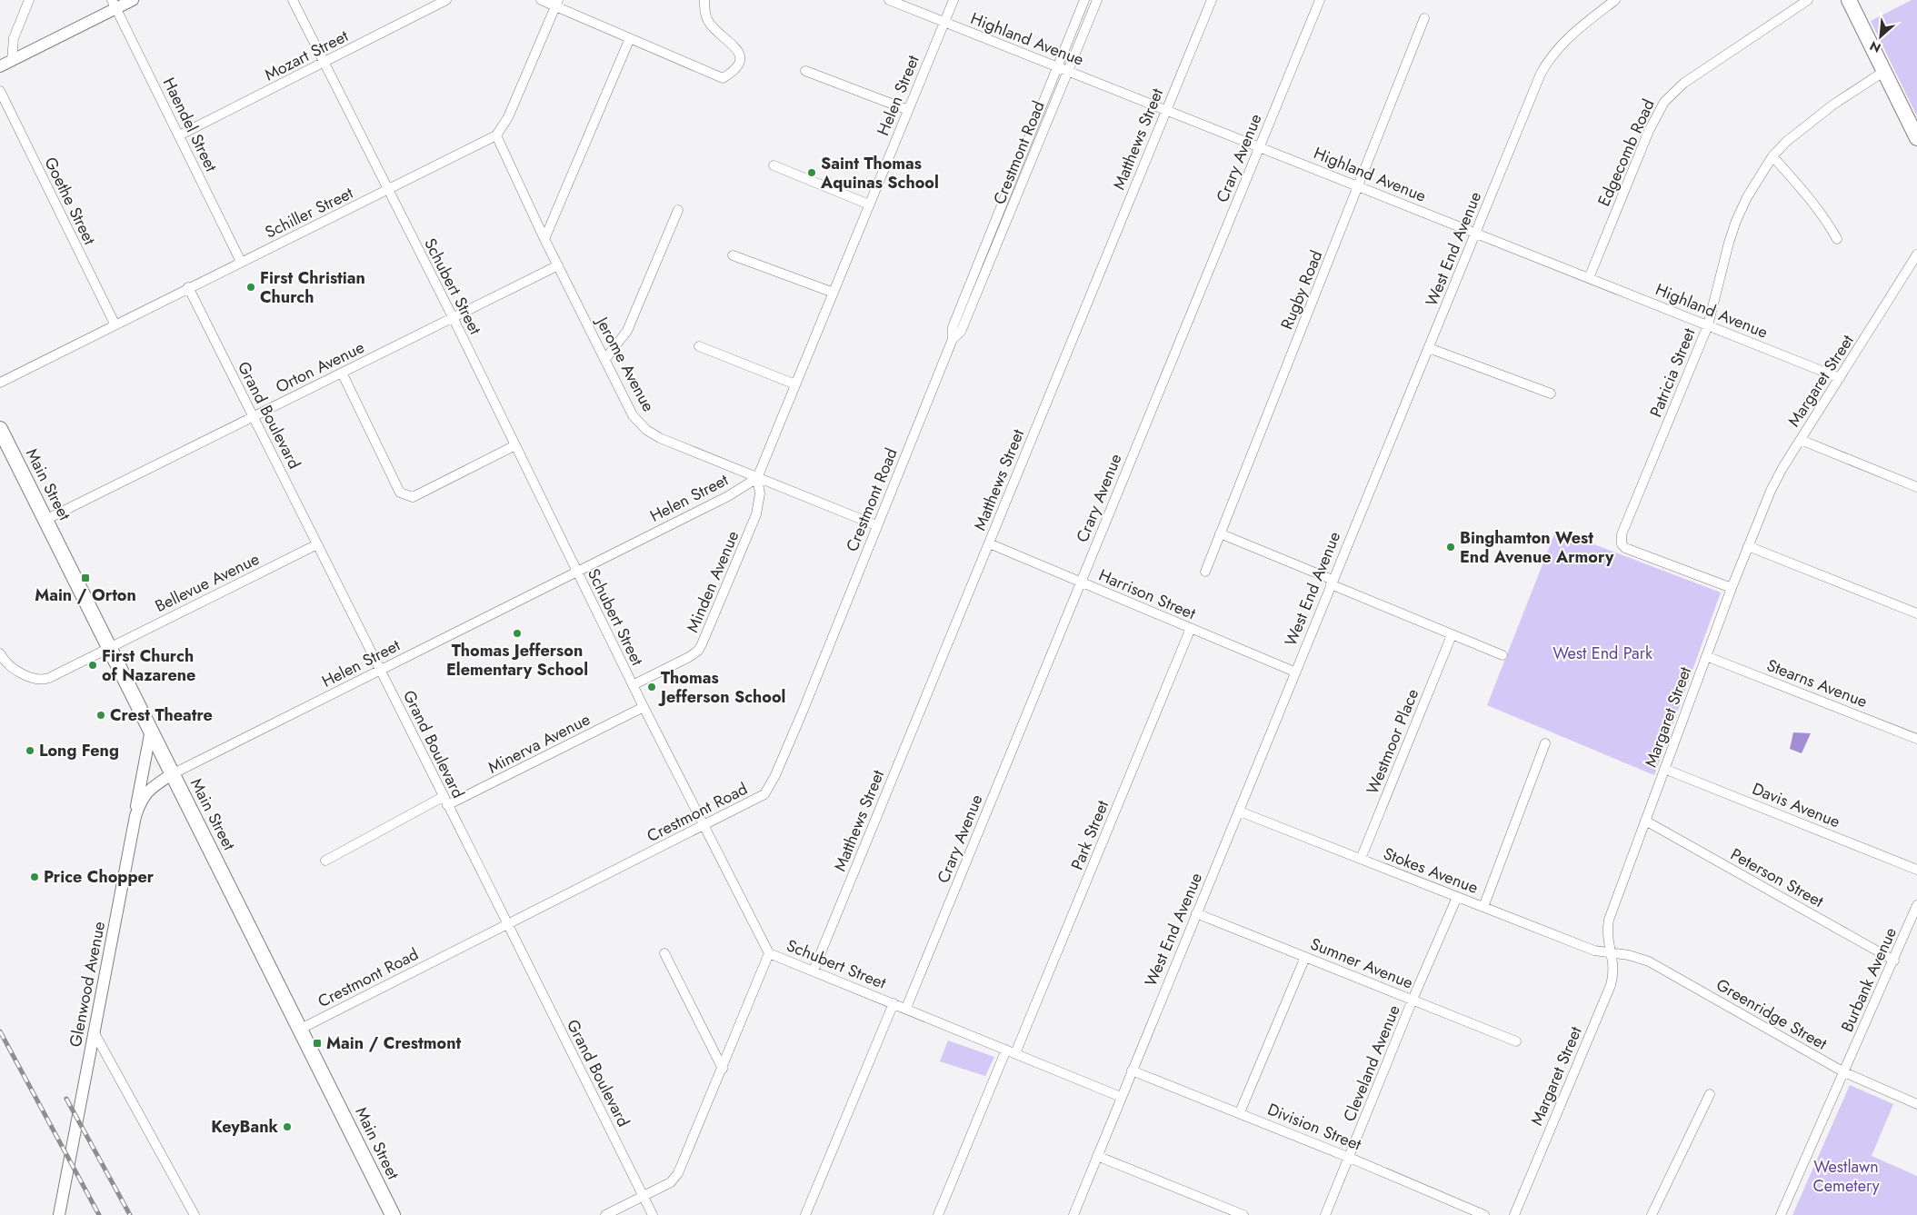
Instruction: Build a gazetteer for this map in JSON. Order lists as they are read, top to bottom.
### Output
{
  "streets": {
    "main road": ["Main Street"],
    "street": [
      "Highland Avenue",
      "Mozart Street",
      "Helen Street",
      "Haendel Street",
      "Matthews Street",
      "Crestmont Road",
      "Edgecomb Road",
      "Crary Avenue",
      "Goethe Street",
      "Schiller Street",
      "West End Avenue",
      "Schubert Street",
      "Rugby Road",
      "Jerome Avenue",
      "Orton Avenue",
      "Patricia Street",
      "Margaret Street",
      "Grand Boulevard",
      "Minden Avenue",
      "Bellevue Avenue",
      "Harrison Street",
      "Stearns Avenue",
      "Westmoor Place",
      "Minerva Avenue",
      "Davis Avenue",
      "Park Street",
      "Stokes Avenue",
      "Peterson Street",
      "Sumner Avenue",
      "Burbank Avenue",
      "Glenwood Avenue",
      "Greenridge Street",
      "Cleveland Avenue",
      "Division Street"
    ]
  },
  "crossings": [
    ["Highland Avenue", "Helen Street"],
    ["Highland Avenue", "Matthews Street"],
    ["Highland Avenue", "Crestmont Road"],
    ["Highland Avenue", "Edgecomb Road"],
    ["Highland Avenue", "Crary Avenue"],
    ["Highland Avenue", "West End Avenue"],
    ["Highland Avenue", "Rugby Road"],
    ["Highland Avenue", "Patricia Street"],
    ["Highland Avenue", "Margaret Street"],
    ["Mozart Street", "Haendel Street"],
    ["Mozart Street", "Schubert Street"],
    ["Helen Street", "Schubert Street"],
    ["Helen Street", "Jerome Avenue"],
    ["Helen Street", "Grand Boulevard"],
    ["Helen Street", "Main Street"],
    ["Helen Street", "Minden Avenue"],
    ["Helen Street", "Glenwood Avenue"],
    ["Haendel Street", "Schiller Street"],
    ["Matthews Street", "Schubert Street"],
    ["Matthews Street", "Harrison Street"],
    ["Crestmont Road", "Schubert Street"],
    ["Crestmont Road", "Jerome Avenue"],
    ["Crestmont Road", "Grand Boulevard"],
    ["Crestmont Road", "Main Street"],
    ["Crary Avenue", "Schubert Street"],
    ["Crary Avenue", "Harrison Street"],
    ["Goethe Street", "Schiller Street"],
    ["Schiller Street", "Schubert Street"],
    ["Schiller Street", "Jerome Avenue"],
    ["Schiller Street", "Grand Boulevard"],
    ["West End Avenue", "Schubert Street"],
    ["West End Avenue", "Harrison Street"],
    ["West End Avenue", "Stokes Avenue"],
    ["West End Avenue", "Sumner Avenue"],
    ["West End Avenue", "Division Street"],
    ["Schubert Street", "Orton Avenue"],
    ["Schubert Street", "Minden Avenue"],
    ["Schubert Street", "Minerva Avenue"],
    ["Schubert Street", "Park Street"],
    ["Jerome Avenue", "Orton Avenue"],
    ["Jerome Avenue", "Minden Avenue"],
    ["Orton Avenue", "Grand Boulevard"],
    ["Orton Avenue", "Main Street"],
    ["Patricia Street", "Margaret Street"],
    ["Margaret Street", "Stearns Avenue"],
    ["Margaret Street", "Davis Avenue"],
    ["Margaret Street", "Stokes Avenue"],
    ["Margaret Street", "Peterson Street"],
    ["Margaret Street", "Greenridge Street"],
    ["Grand Boulevard", "Bellevue Avenue"],
    ["Grand Boulevard", "Minerva Avenue"],
    ["Main Street", "Bellevue Avenue"],
    ["Main Street", "Glenwood Avenue"],
    ["Harrison Street", "Park Street"],
    ["Westmoor Place", "Stokes Avenue"],
    ["Stokes Avenue", "Greenridge Street"],
    ["Stokes Avenue", "Cleveland Avenue"],
    ["Peterson Street", "Burbank Avenue"],
    ["Sumner Avenue", "Cleveland Avenue"],
    ["Burbank Avenue", "Greenridge Street"],
    ["Cleveland Avenue", "Division Street"]
  ],
  "parks": ["West End Park", "Westlawn Cemetery"],
  "places": {
    "other": [
      "Saint Thomas Aquinas School",
      "First Christian Church",
      "Binghamton West End Avenue Armory",
      "Thomas Jefferson Elementary School",
      "First Church of Nazarene",
      "Thomas Jefferson School",
      "Crest Theatre",
      "Long Feng",
      "Price Chopper",
      "KeyBank"
    ],
    "transit": ["Main / Orton", "Main / Crestmont"]
  },
  "north": "bottom left"
}
